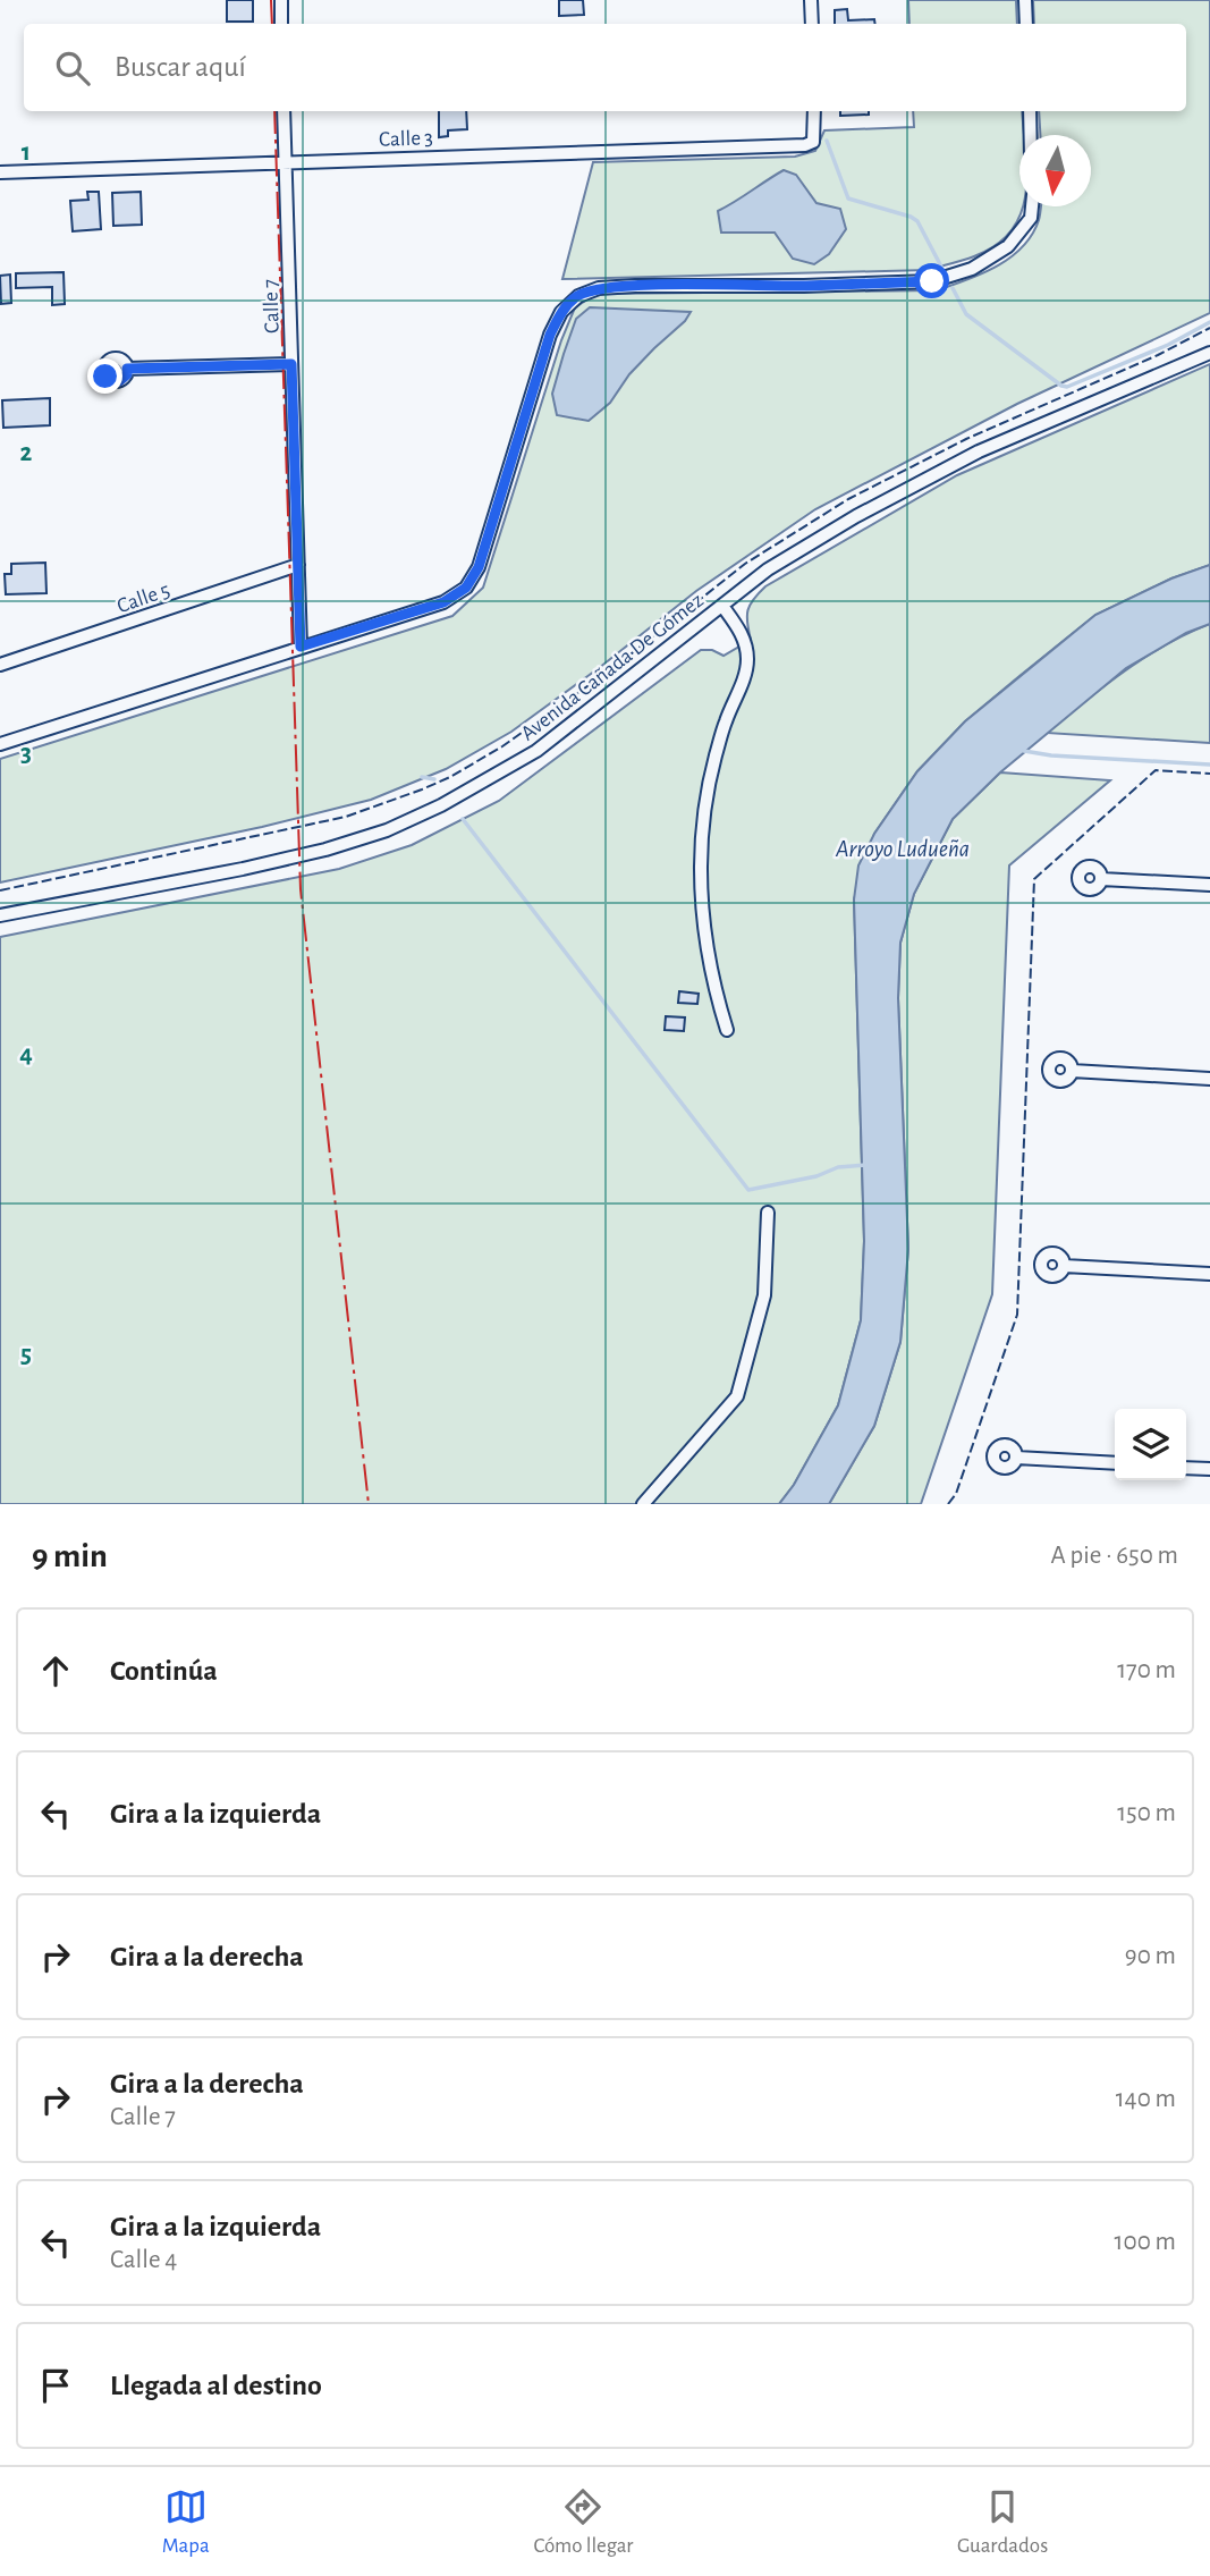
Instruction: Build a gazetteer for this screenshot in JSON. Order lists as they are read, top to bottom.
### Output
{
  "streets": {
    "street": [
      "Calle 3",
      "Calle 7",
      "Calle 5",
      "Avenida Cañada De Gómez"
    ]
  },
  "crossings": [
    ["Calle 3", "Calle 7"],
    ["Calle 7", "Calle 5"]
  ],
  "water": ["Arroyo Ludueña"],
  "north": "bottom",
  "page": {
    "search": "Buscar aquí",
    "heading": ["9 min", "A pie · 650 m"],
    "list": [
      ["Continúa", "170 m"],
      ["Gira a la izquierda", "150 m"],
      ["Gira a la derecha", "90 m"],
      ["Gira a la derecha", "Calle 7", "140 m"],
      ["Gira a la izquierda", "Calle 4", "100 m"],
      "Llegada al destino"
    ],
    "nav": ["Mapa", "Cómo llegar", "Guardados"]
  },
  "grid": {
    "rows": [
      "1",
      "2",
      "3",
      "4",
      "5"
    ]
  }
}
